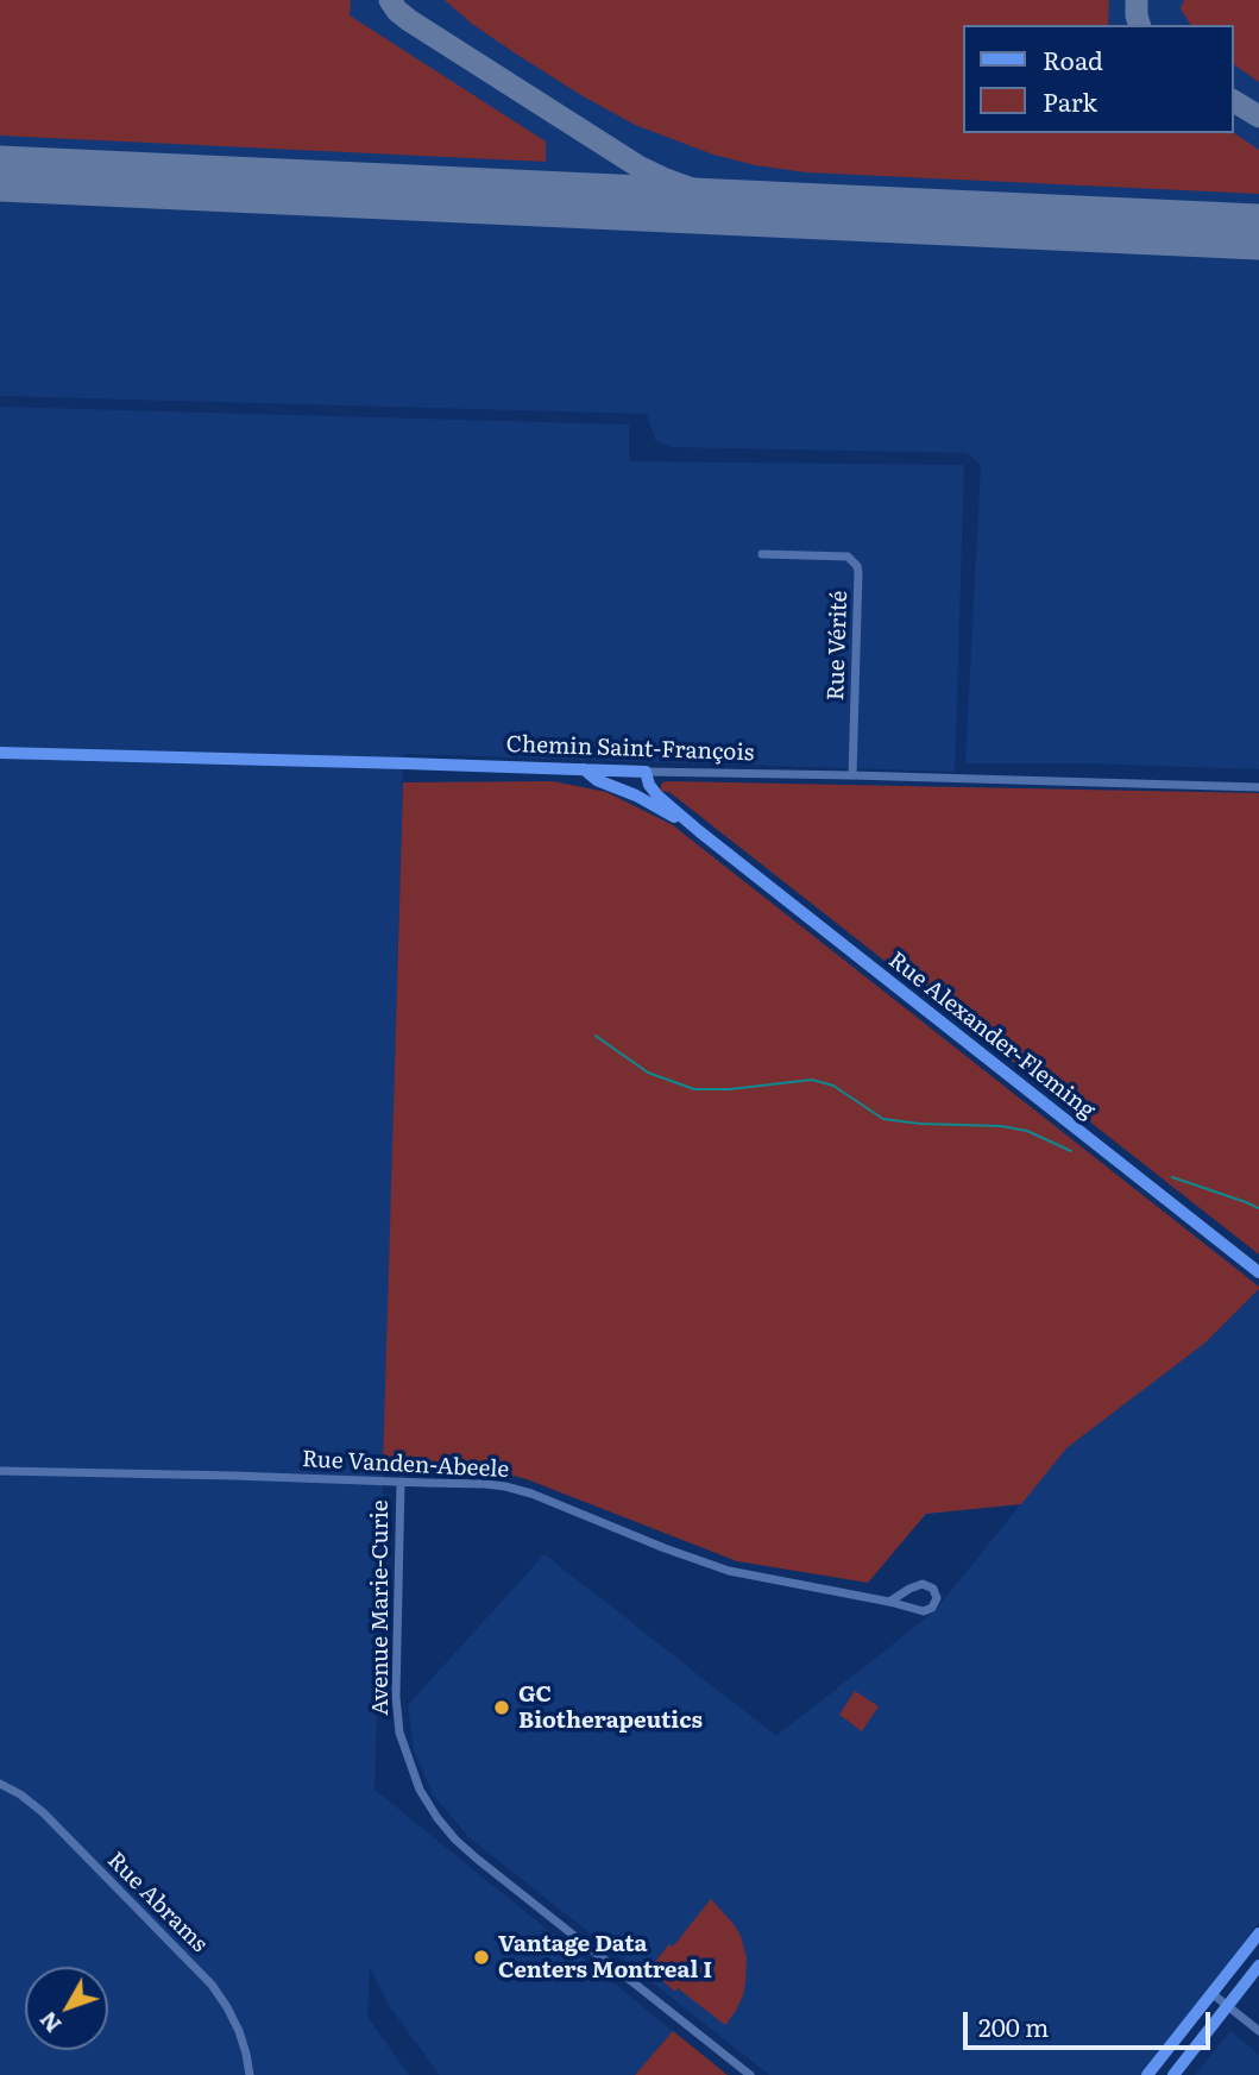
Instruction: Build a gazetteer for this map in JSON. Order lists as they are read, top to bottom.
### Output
{
  "streets": {
    "street": [
      "Rue Vérité",
      "Chemin Saint-François",
      "Rue Alexander-Fleming",
      "Rue Vanden-Abeele",
      "Avenue Marie-Curie",
      "Rue Abrams"
    ]
  },
  "crossings": [
    ["Rue Vérité", "Chemin Saint-François"],
    ["Chemin Saint-François", "Rue Alexander-Fleming"],
    ["Rue Vanden-Abeele", "Avenue Marie-Curie"]
  ],
  "places": ["GC Biotherapeutics", "Vantage Data Centers Montreal I"],
  "legend": ["Road", "Park"],
  "scale_bar": "200 m",
  "north": "bottom left"
}
